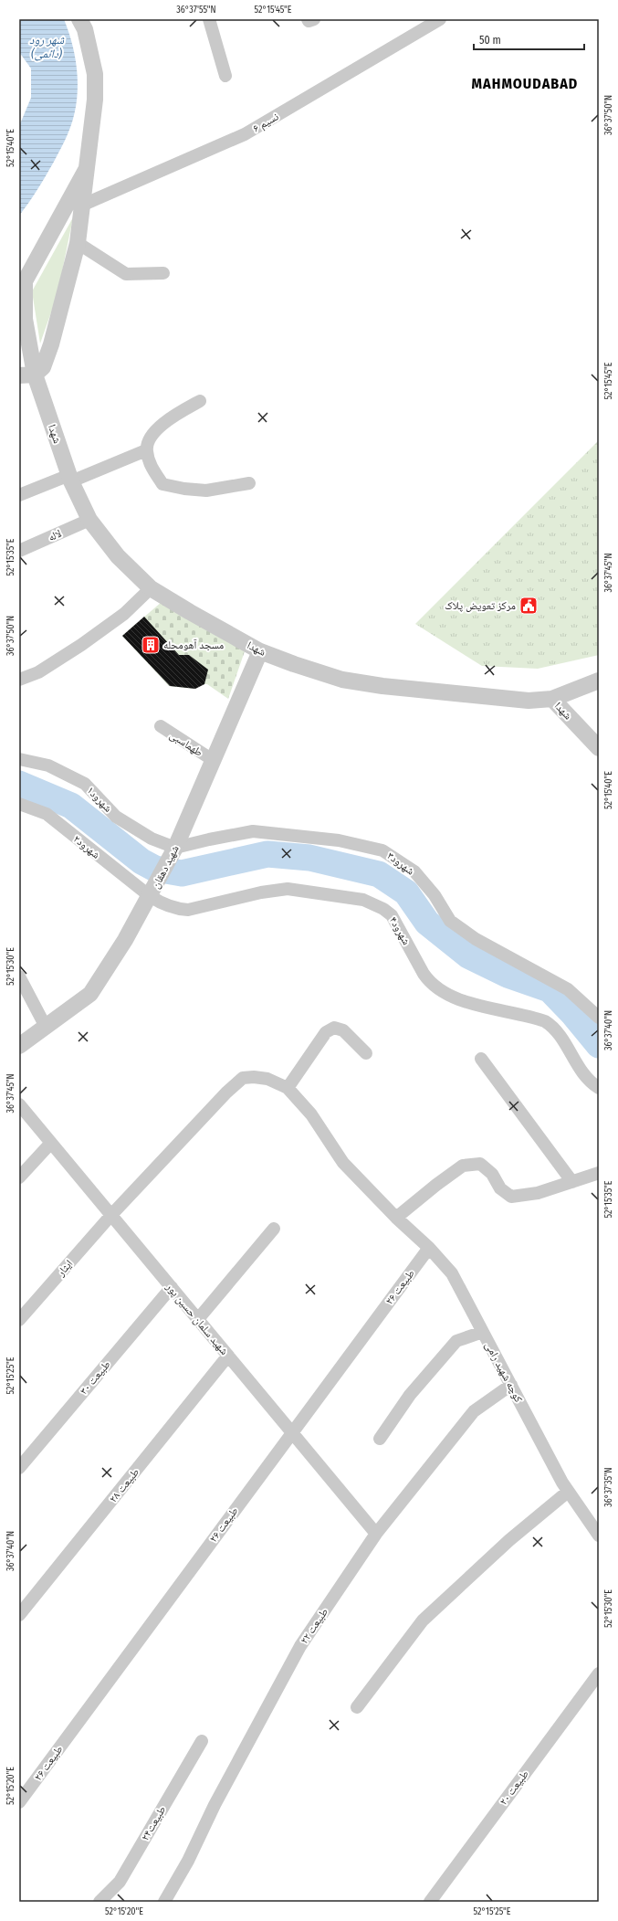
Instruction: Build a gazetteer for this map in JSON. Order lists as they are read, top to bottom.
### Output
{
  "streets": {
    "street": [
      "نسیم ۶",
      "شهدا",
      "لاله",
      "طهماسبی",
      "شهرود۱",
      "شهرود۲",
      "شهرود۳",
      "شهید دهقان",
      "شهرود۴",
      "ایثار",
      "طبیعت ۲۶",
      "شهید سلمان حسین پور",
      "کوچه شهید رامی",
      "طبیعت ۳۰",
      "طبیعت ۲۸",
      "طبیعت ۲۲",
      "طبیعت ۲۰",
      "طبیعت۲۴"
    ]
  },
  "crossings": [
    ["شهدا", "لاله"],
    ["شهدا", "شهید دهقان"],
    ["طهماسبی", "شهید دهقان"],
    ["شهرود۱", "شهرود۳"],
    ["شهرود۱", "شهید دهقان"],
    ["شهرود۲", "شهید دهقان"],
    ["شهرود۲", "شهرود۴"],
    ["شهرود۳", "شهید دهقان"],
    ["شهید دهقان", "شهرود۴"],
    ["ایثار", "شهید سلمان حسین پور"],
    ["ایثار", "کوچه شهید رامی"],
    ["طبیعت ۲۶", "شهید سلمان حسین پور"],
    ["طبیعت ۲۶", "کوچه شهید رامی"],
    ["شهید سلمان حسین پور", "طبیعت ۳۰"],
    ["شهید سلمان حسین پور", "طبیعت ۲۸"],
    ["شهید سلمان حسین پور", "طبیعت ۲۲"],
    ["کوچه شهید رامی", "طبیعت ۲۲"]
  ],
  "districts": ["MAHMOUDABAD"],
  "water": ["شهر رود (دائمی)"],
  "places": {
    "public building": ["مرکز تعویض پلاک"],
    "building": ["مسجد آهومحله"]
  },
  "scale_bar": "50 m",
  "coordinates": [
    "36°37'55\"N",
    "52°15'45\"E",
    "36°37'50\"N",
    "52°15'40\"E",
    "52°15'35\"E",
    "36°37'45\"N",
    "52°15'30\"E",
    "36°37'40\"N",
    "52°15'25\"E",
    "36°37'35\"N",
    "52°15'20\"E"
  ]
}
